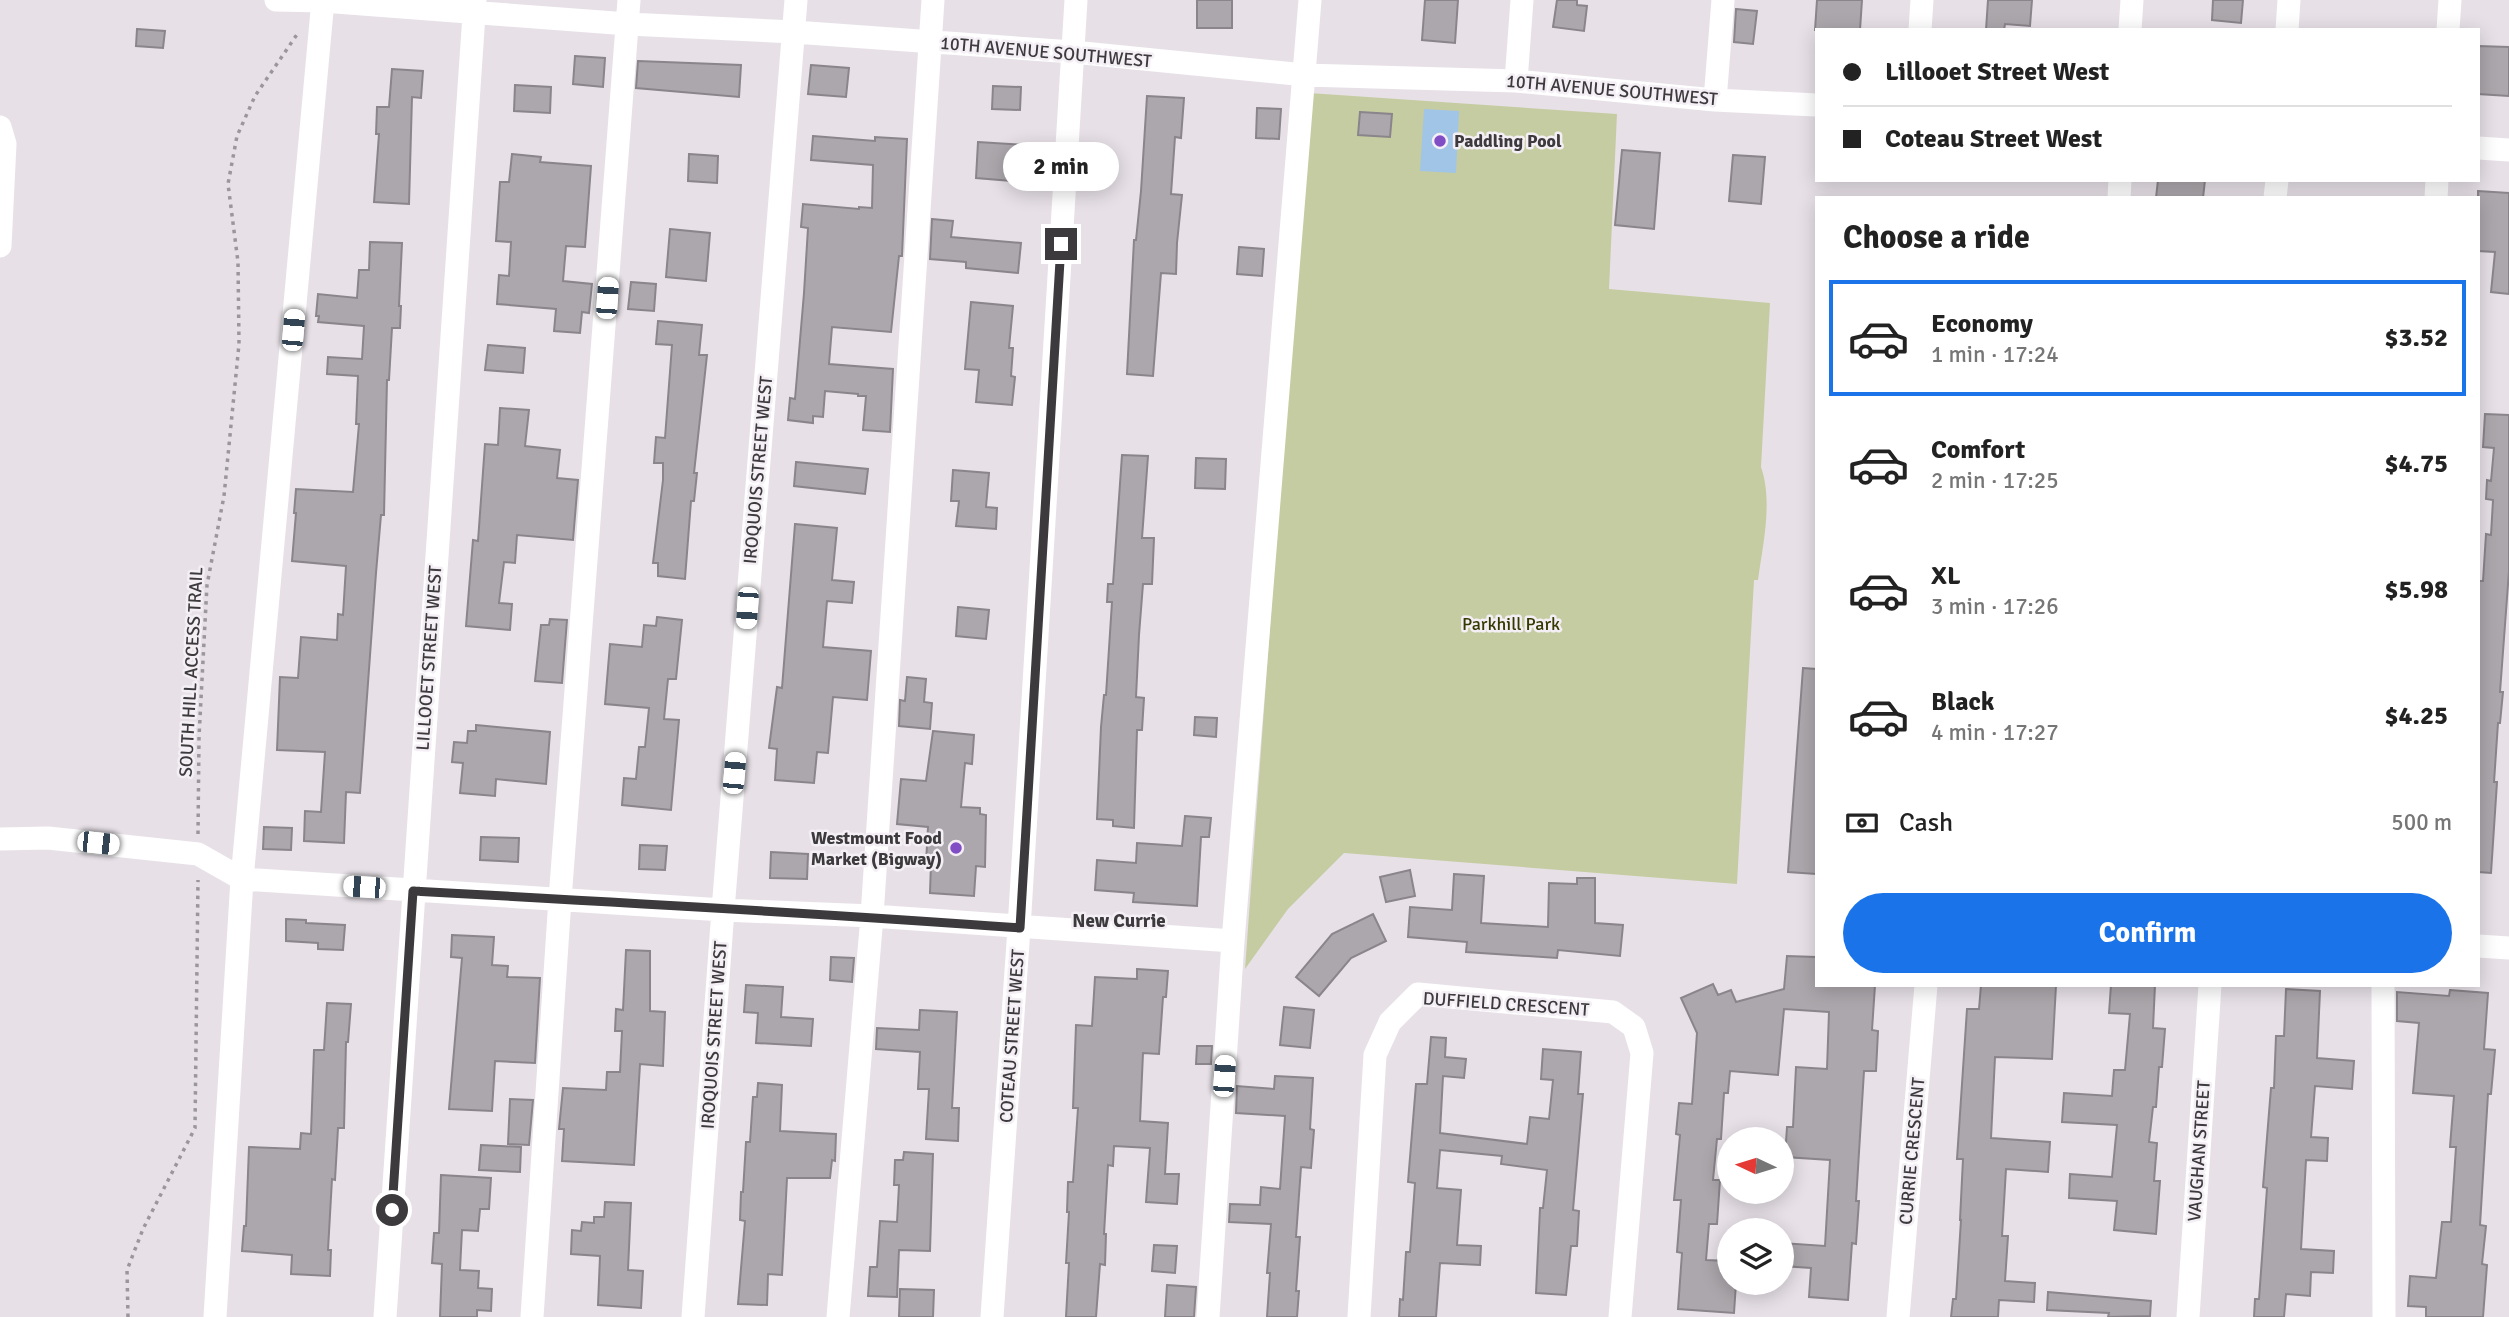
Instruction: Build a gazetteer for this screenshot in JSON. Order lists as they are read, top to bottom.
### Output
{
  "streets": {
    "street": [
      "10TH AVENUE SOUTHWEST",
      "IROQUOIS STREET WEST",
      "LILLOOET STREET WEST",
      "DUFFIELD CRESCENT",
      "COTEAU STREET WEST",
      "CURRIE CRESCENT",
      "VAUGHAN STREET"
    ],
    "path": ["SOUTH HILL ACCESS TRAIL"]
  },
  "crossings": [
    ["10TH AVENUE SOUTHWEST", "IROQUOIS STREET WEST"],
    ["10TH AVENUE SOUTHWEST", "LILLOOET STREET WEST"],
    ["10TH AVENUE SOUTHWEST", "COTEAU STREET WEST"]
  ],
  "districts": ["New Currie"],
  "parks": ["Parkhill Park"],
  "places": ["Paddling Pool", "Westmount Food Market (Bigway)"],
  "north": "left",
  "page": {
    "banner": ["Lillooet Street West", "Coteau Street West"],
    "bubble": "2 min",
    "heading": "Choose a ride",
    "list": [
      {
        "name": "Economy",
        "note": "1 min · 17:24",
        "value": "$3.52"
      },
      {
        "name": "Comfort",
        "note": "2 min · 17:25",
        "value": "$4.75"
      },
      {
        "name": "XL",
        "note": "3 min · 17:26",
        "value": "$5.98"
      },
      {
        "name": "Black",
        "note": "4 min · 17:27",
        "value": "$4.25"
      }
    ],
    "pay": ["Cash", "500 m"],
    "buttons": "Confirm"
  }
}
